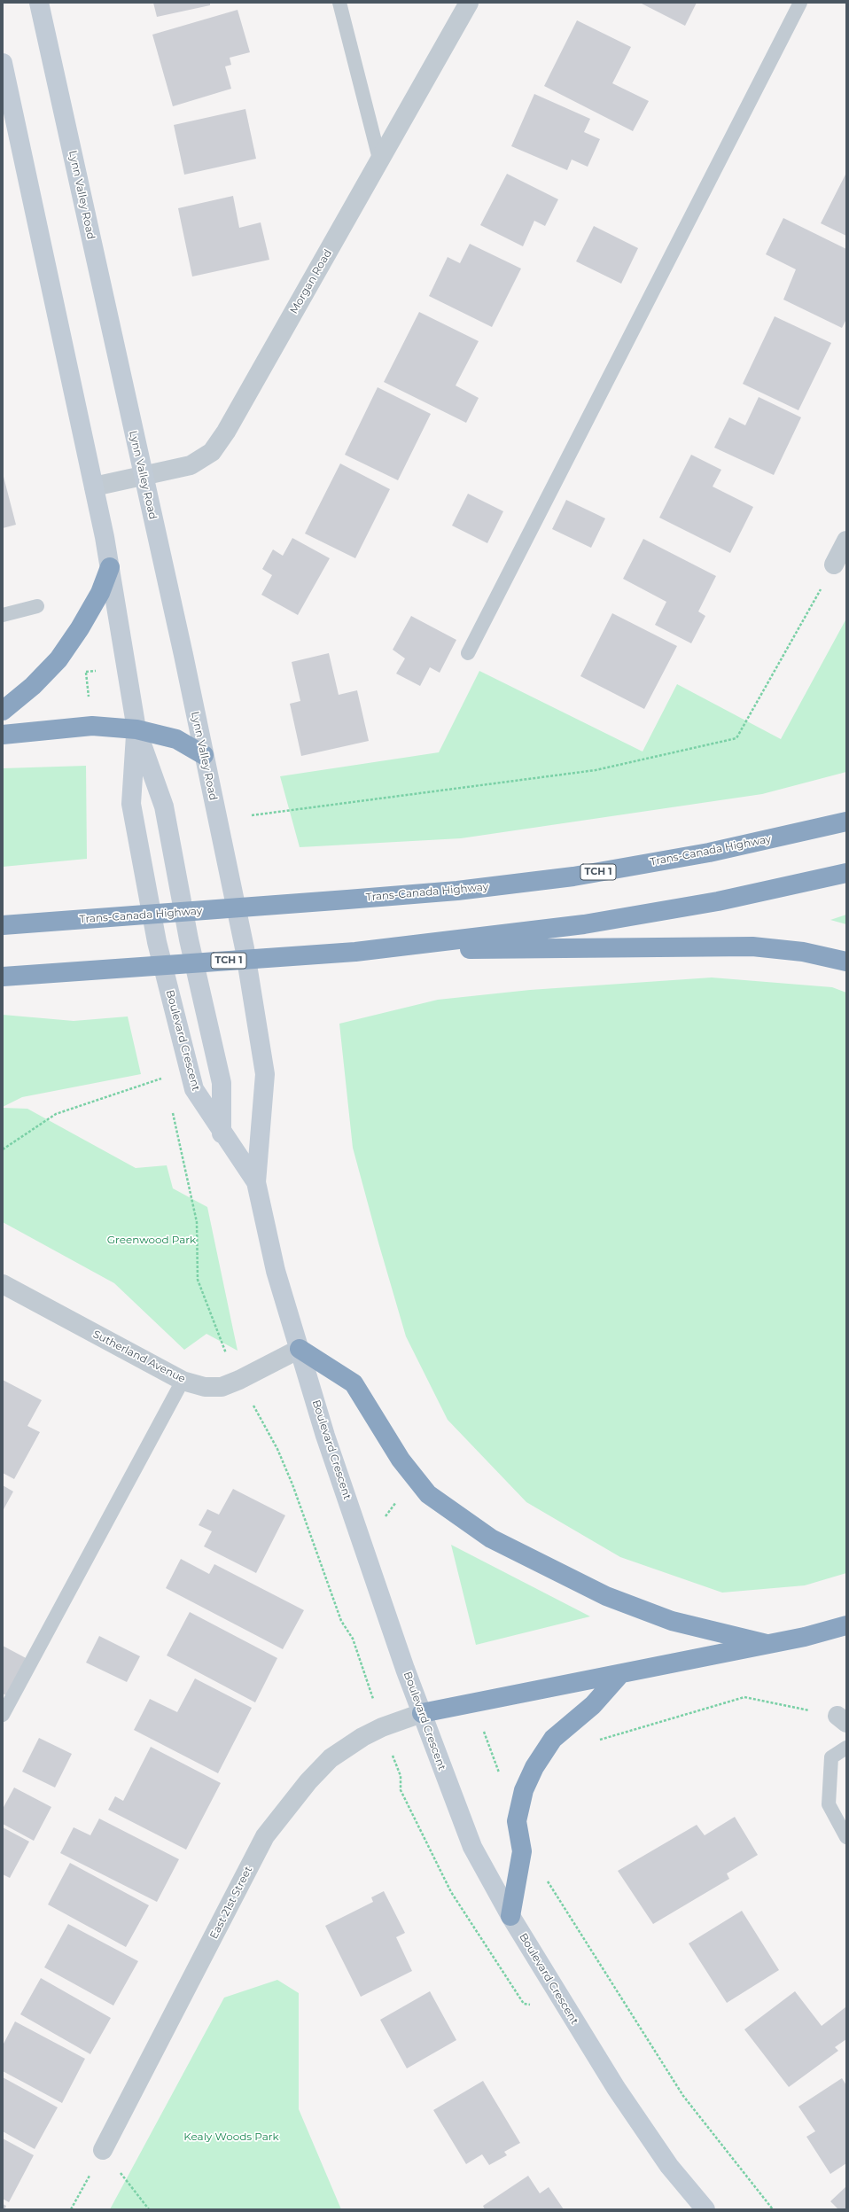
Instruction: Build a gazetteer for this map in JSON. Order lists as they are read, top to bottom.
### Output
{
  "streets": {
    "highway": ["Trans-Canada Highway", "TCH 1"],
    "main road": ["Lynn Valley Road", "Boulevard Crescent"],
    "street": ["Morgan Road", "Sutherland Avenue", "East 21st Street"]
  },
  "crossings": [
    ["Lynn Valley Road", "Morgan Road"],
    ["Lynn Valley Road", "Boulevard Crescent"],
    ["Boulevard Crescent", "Sutherland Avenue"],
    ["Boulevard Crescent", "East 21st Street"]
  ],
  "parks": ["Greenwood Park", "Kealy Woods Park"]
}
